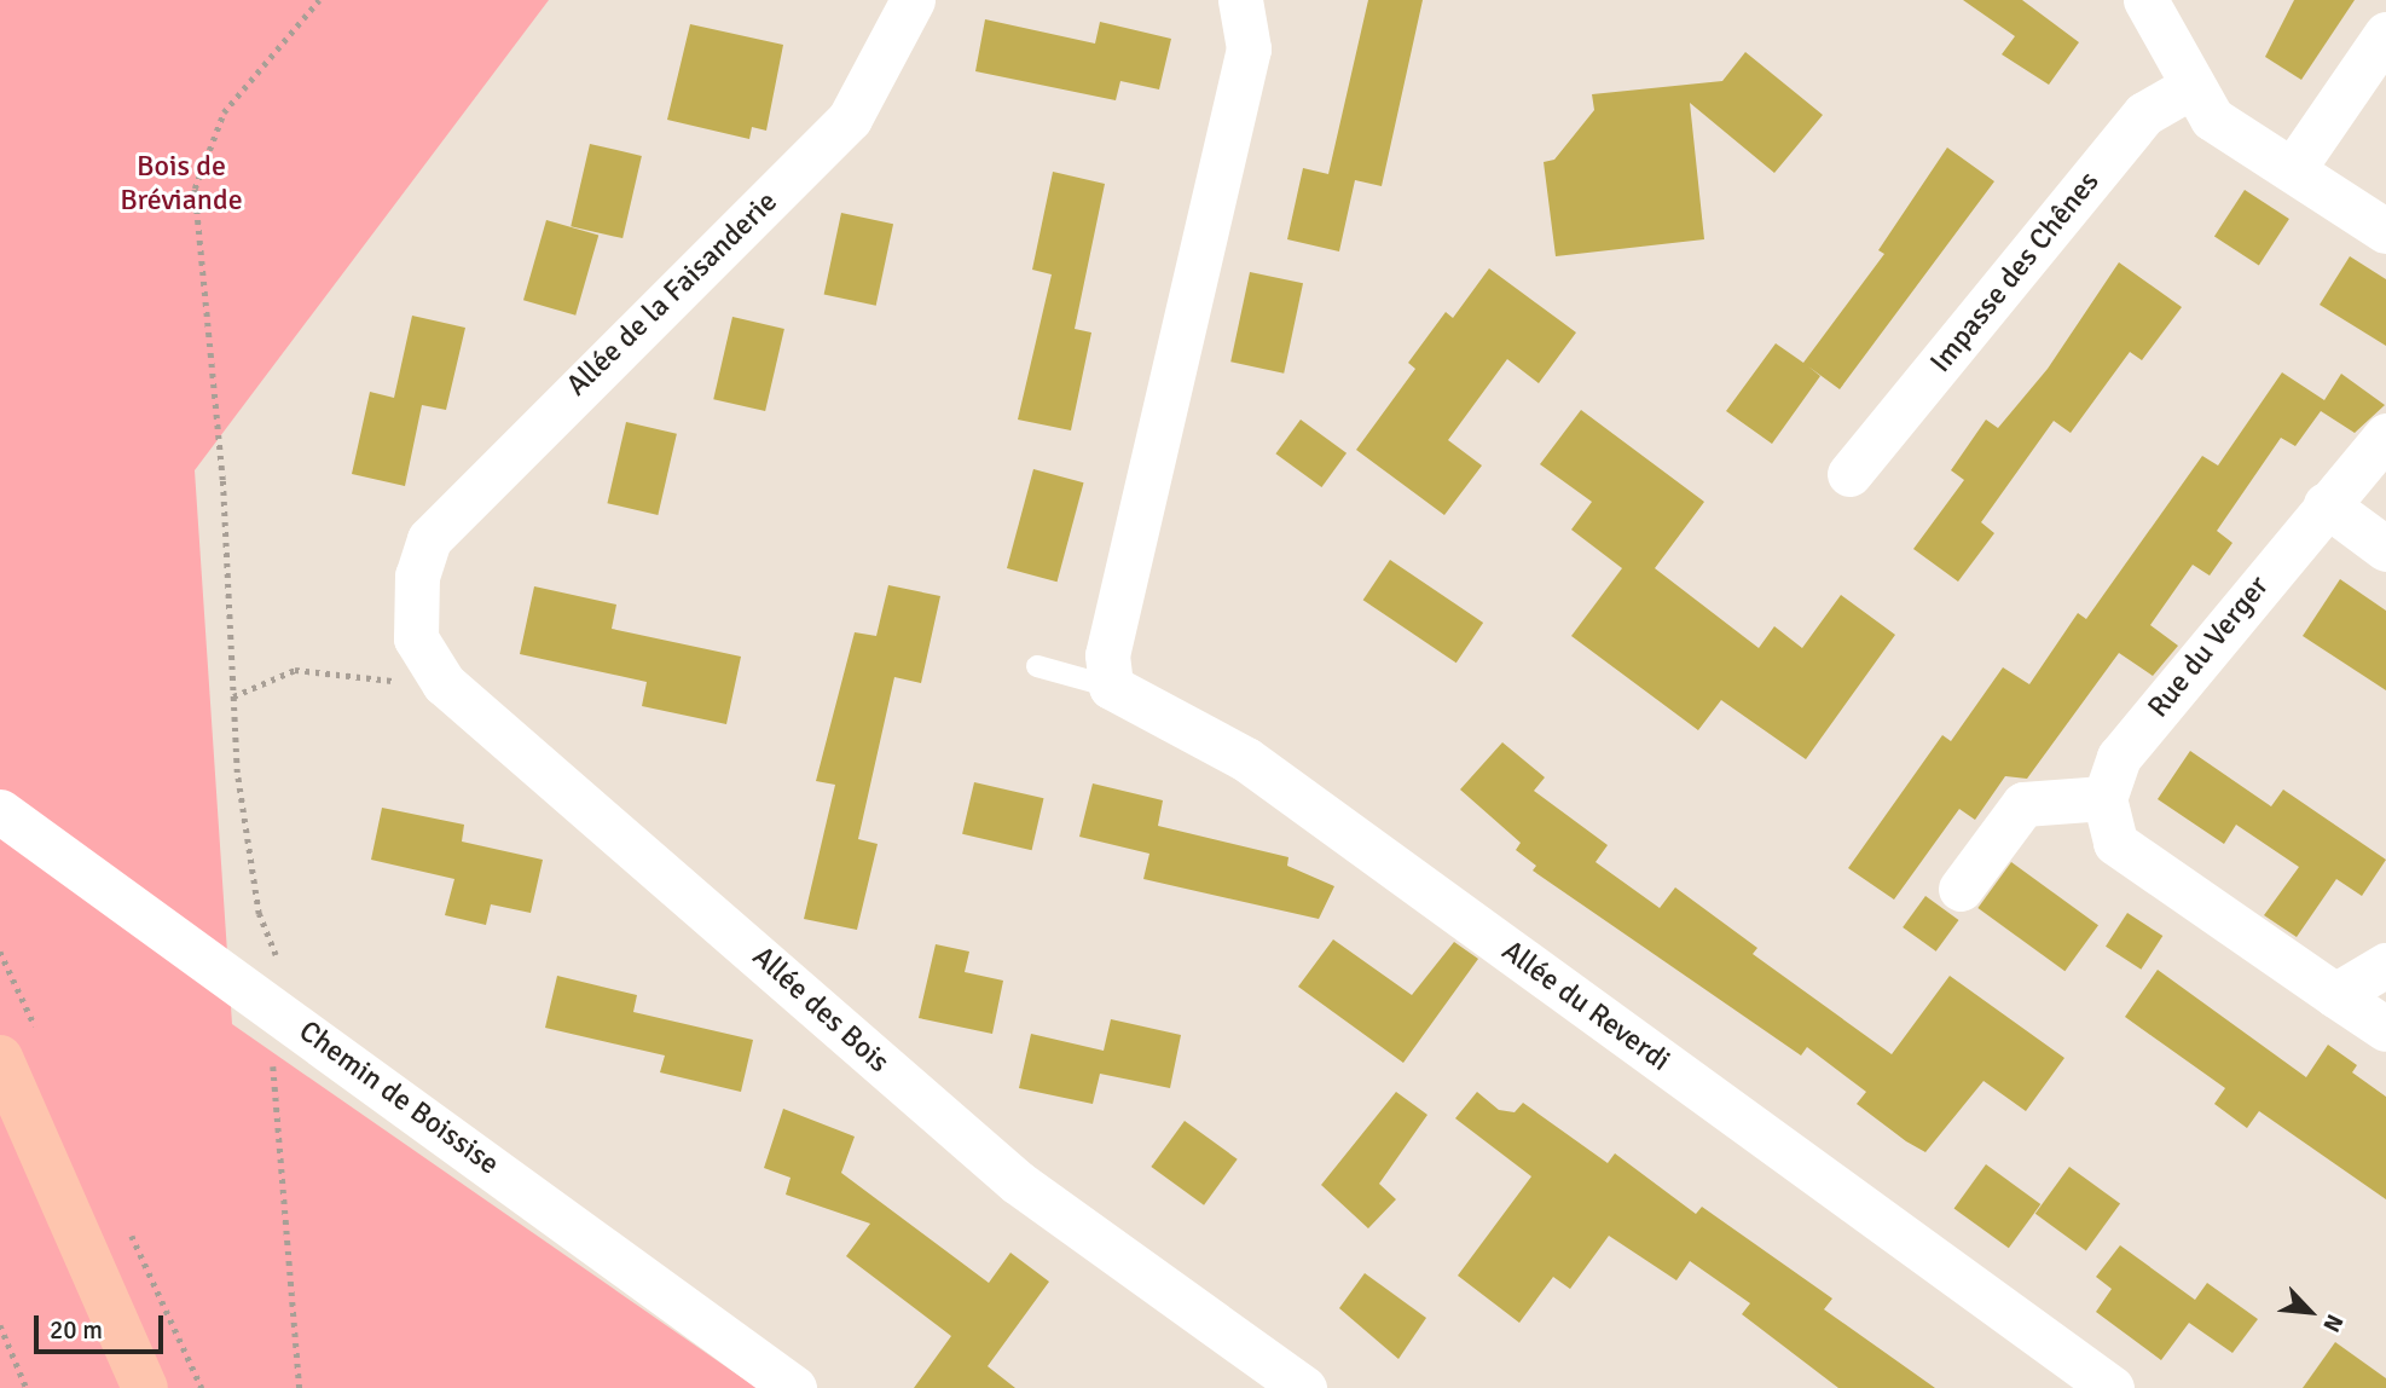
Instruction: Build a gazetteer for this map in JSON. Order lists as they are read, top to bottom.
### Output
{
  "streets": {
    "street": [
      "Impasse des Chênes",
      "Allée de la Faisanderie",
      "Rue du Verger",
      "Allée du Reverdi",
      "Allée des Bois",
      "Chemin de Boissise"
    ]
  },
  "crossings": [
    ["Allée de la Faisanderie", "Allée des Bois"]
  ],
  "parks": ["Bois de Bréviande"],
  "scale_bar": "20 m",
  "north": "bottom right"
}
